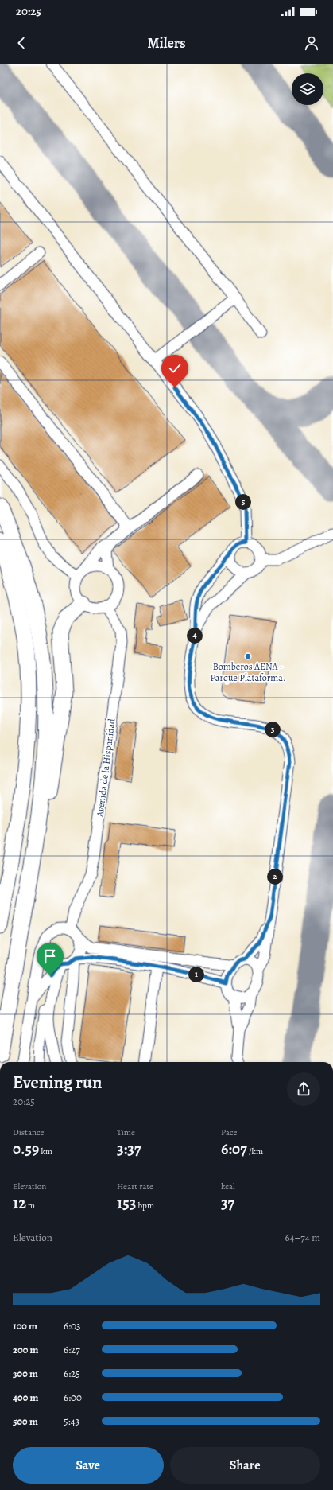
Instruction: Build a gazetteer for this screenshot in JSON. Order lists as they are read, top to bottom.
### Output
{
  "streets": {
    "street": ["Avenida de la Hispanidad"]
  },
  "places": ["Bomberos AENA - Parque Plataforma."],
  "page": {
    "status": "20:25",
    "header": "Milers",
    "pins": [
      "5",
      "4",
      "3",
      "2",
      "1"
    ],
    "heading": ["Evening run", "20:25"],
    "stats": [
      ["Distance", "0.59 km"],
      ["Time", "3:37"],
      ["Pace", "6:07 /km"],
      ["Elevation", "12 m"],
      ["Heart rate", "153 bpm"],
      ["kcal", "37"]
    ],
    "chart": ["Elevation", "64–74 m"],
    "list": [
      {
        "name": "100 m",
        "note": "6:03"
      },
      {
        "name": "200 m",
        "note": "6:27"
      },
      {
        "name": "300 m",
        "note": "6:25"
      },
      {
        "name": "400 m",
        "note": "6:00"
      },
      {
        "name": "500 m",
        "note": "5:43"
      }
    ],
    "buttons": ["Save", "Share"]
  }
}
